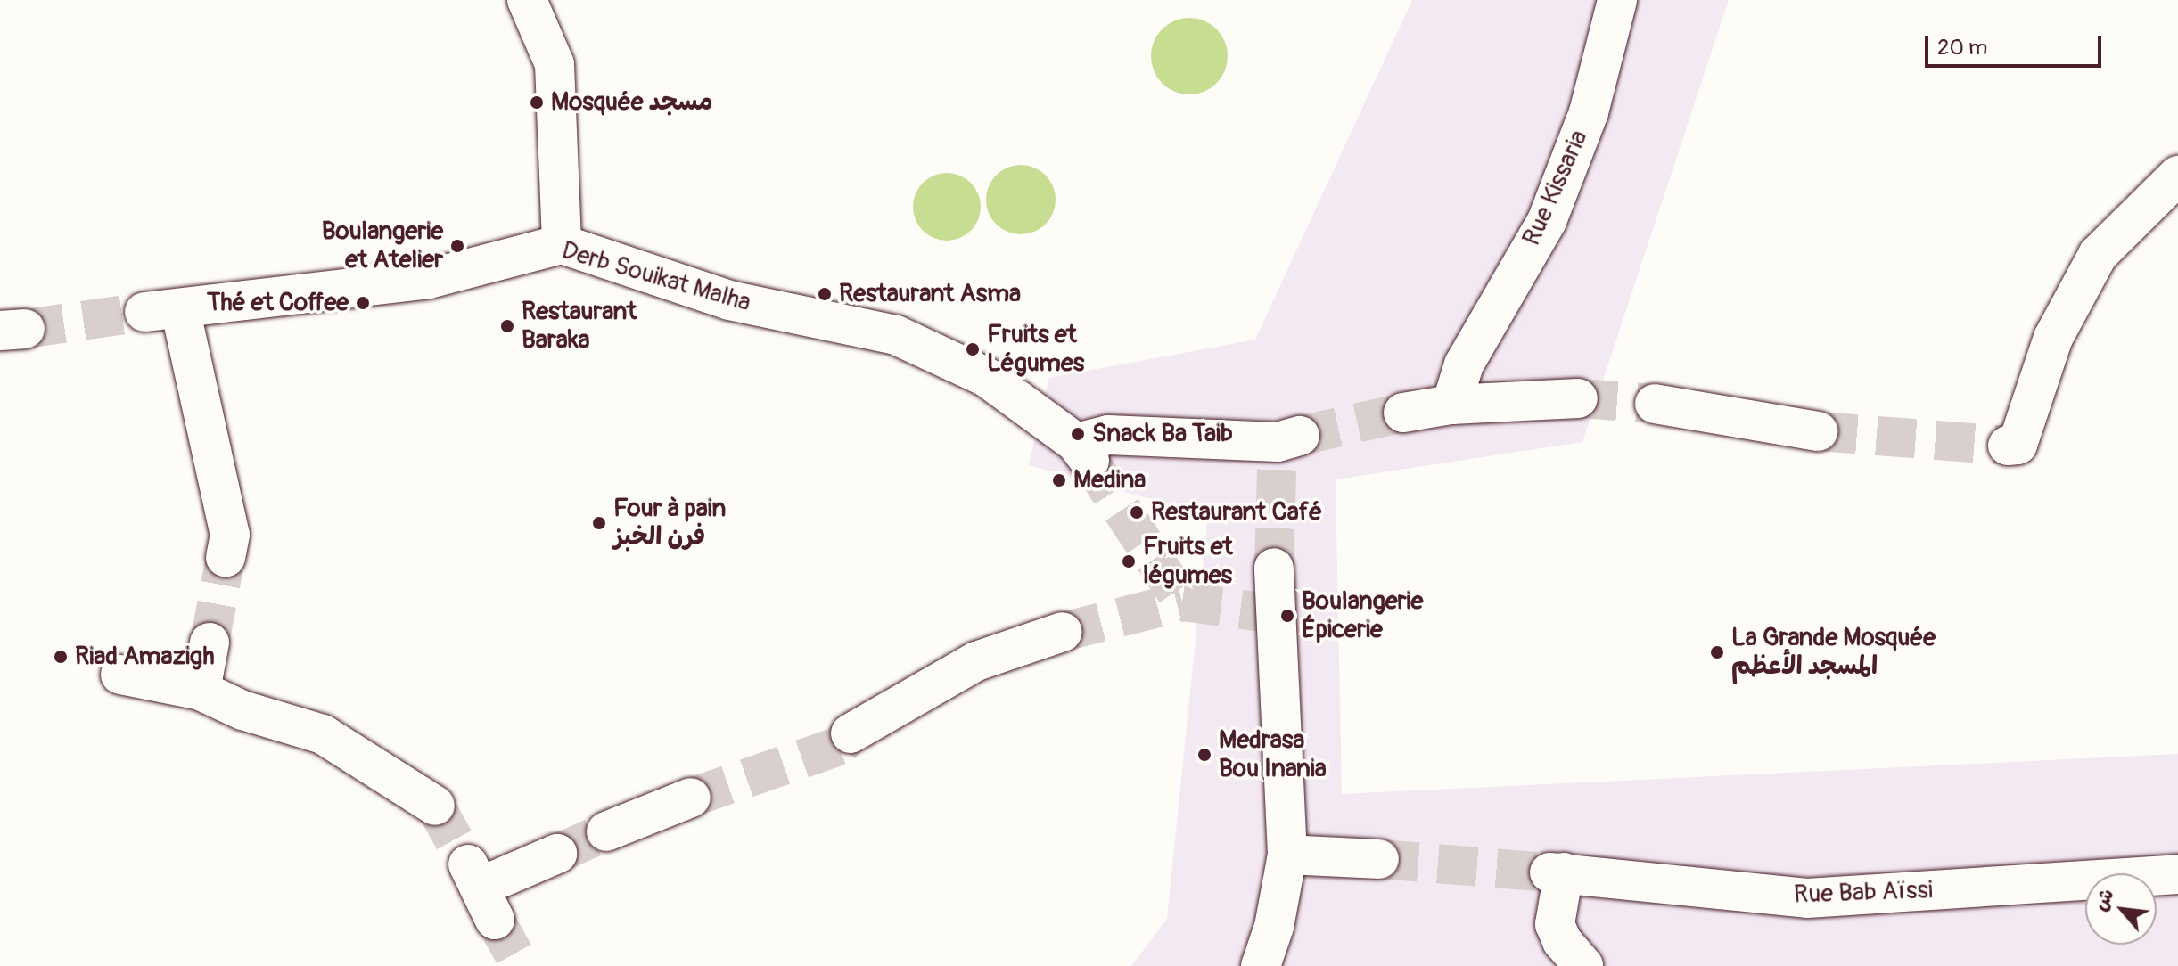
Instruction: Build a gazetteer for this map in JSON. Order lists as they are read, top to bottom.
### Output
{
  "streets": {
    "street": ["Rue Kissaria", "Derb Souikat Malha", "Rue Bab Aïssi"]
  },
  "places": [
    "Mosquée مسجد",
    "Boulangerie et Atelier",
    "Restaurant Asma",
    "Thé et Coffee",
    "Restaurant Baraka",
    "Fruits et Légumes",
    "Snack Ba Taib",
    "Medina",
    "Restaurant Café",
    "Four à pain فرن الخبز",
    "Fruits et légumes",
    "Boulangerie Épicerie",
    "La Grande Mosquée المسجد الأعظم",
    "Riad Amazigh",
    "Medrasa Bou Inania"
  ],
  "scale_bar": "20 m",
  "north": "top left"
}
